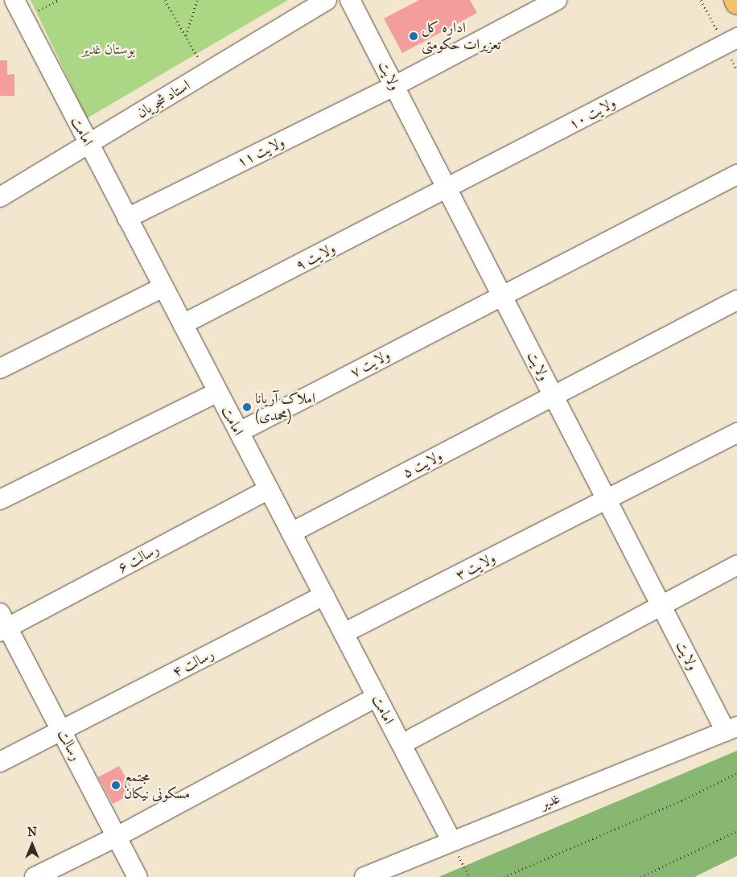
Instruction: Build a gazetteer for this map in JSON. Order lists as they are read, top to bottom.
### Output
{
  "streets": {
    "street": [
      "ولایت",
      "استاد شجریان",
      "ولایت ۱۰",
      "امامت",
      "ولایت ۱۱",
      "ولایت ۹",
      "ولایت ۷",
      "ولایت ۵",
      "رسالت ۶",
      "ولایت ۳",
      "رسالت ۴",
      "رسالت",
      "غدیر"
    ]
  },
  "crossings": [
    ["ولایت", "ولایت ۱۰"],
    ["ولایت", "ولایت ۱۱"],
    ["ولایت", "ولایت ۹"],
    ["ولایت", "ولایت ۷"],
    ["ولایت", "ولایت ۵"],
    ["ولایت", "ولایت ۳"],
    ["ولایت", "غدیر"],
    ["استاد شجریان", "امامت"],
    ["ولایت ۱۰", "ولایت ۹"],
    ["امامت", "ولایت ۱۱"],
    ["امامت", "ولایت ۹"],
    ["امامت", "ولایت ۷"],
    ["امامت", "ولایت ۵"],
    ["امامت", "رسالت ۶"],
    ["امامت", "ولایت ۳"],
    ["امامت", "رسالت ۴"],
    ["امامت", "غدیر"],
    ["رسالت ۶", "رسالت"],
    ["رسالت ۴", "رسالت"]
  ],
  "parks": ["بوستان غدیر"],
  "places": ["اداره کل تعزیرات حکومتی", "املاک آریانا (محمدی)", "مجتمع مسکونی نیکان"],
  "north": "top"
}
